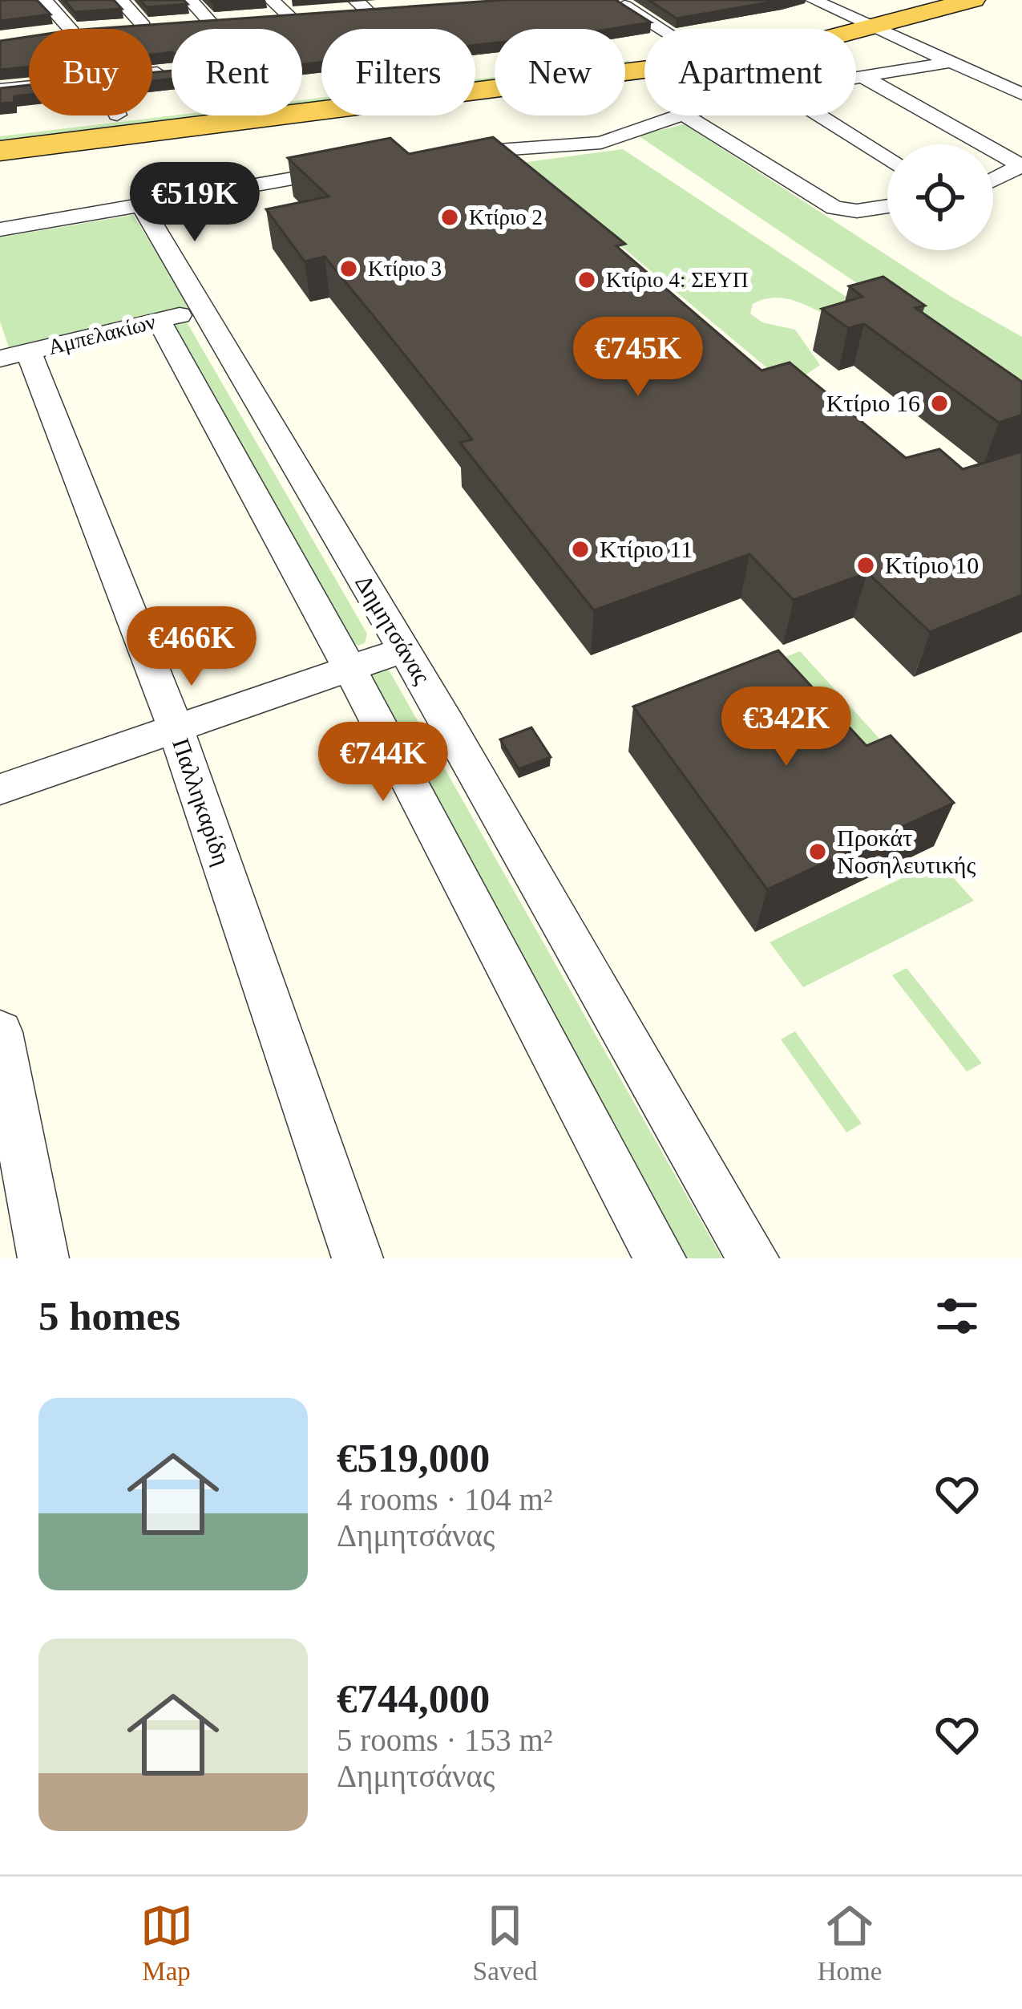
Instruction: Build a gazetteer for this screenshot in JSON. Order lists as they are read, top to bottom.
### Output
{
  "streets": {
    "street": ["Αμπελακίων", "Δημητσάνας", "Παλληκαρίδη"]
  },
  "crossings": [
    ["Αμπελακίων", "Δημητσάνας"],
    ["Αμπελακίων", "Παλληκαρίδη"]
  ],
  "places": [
    "Κτίριο 2",
    "Κτίριο 3",
    "Κτίριο 4: ΣΕΥΠ",
    "Κτίριο 16",
    "Κτίριο 11",
    "Κτίριο 10",
    "Προκάτ Νοσηλευτικής"
  ],
  "page": {
    "chip": [
      "Buy",
      "Rent",
      "Filters",
      "New",
      "Apartment"
    ],
    "price": [
      "€519K",
      "€745K",
      "€466K",
      "€342K",
      "€744K"
    ],
    "heading": "5 homes",
    "list": [
      {
        "name": "€519,000",
        "note": "4 rooms · 104 m² · Δημητσάνας"
      },
      {
        "name": "€744,000",
        "note": "5 rooms · 153 m² · Δημητσάνας"
      }
    ],
    "tabs": ["Map", "Saved", "Home"]
  }
}
